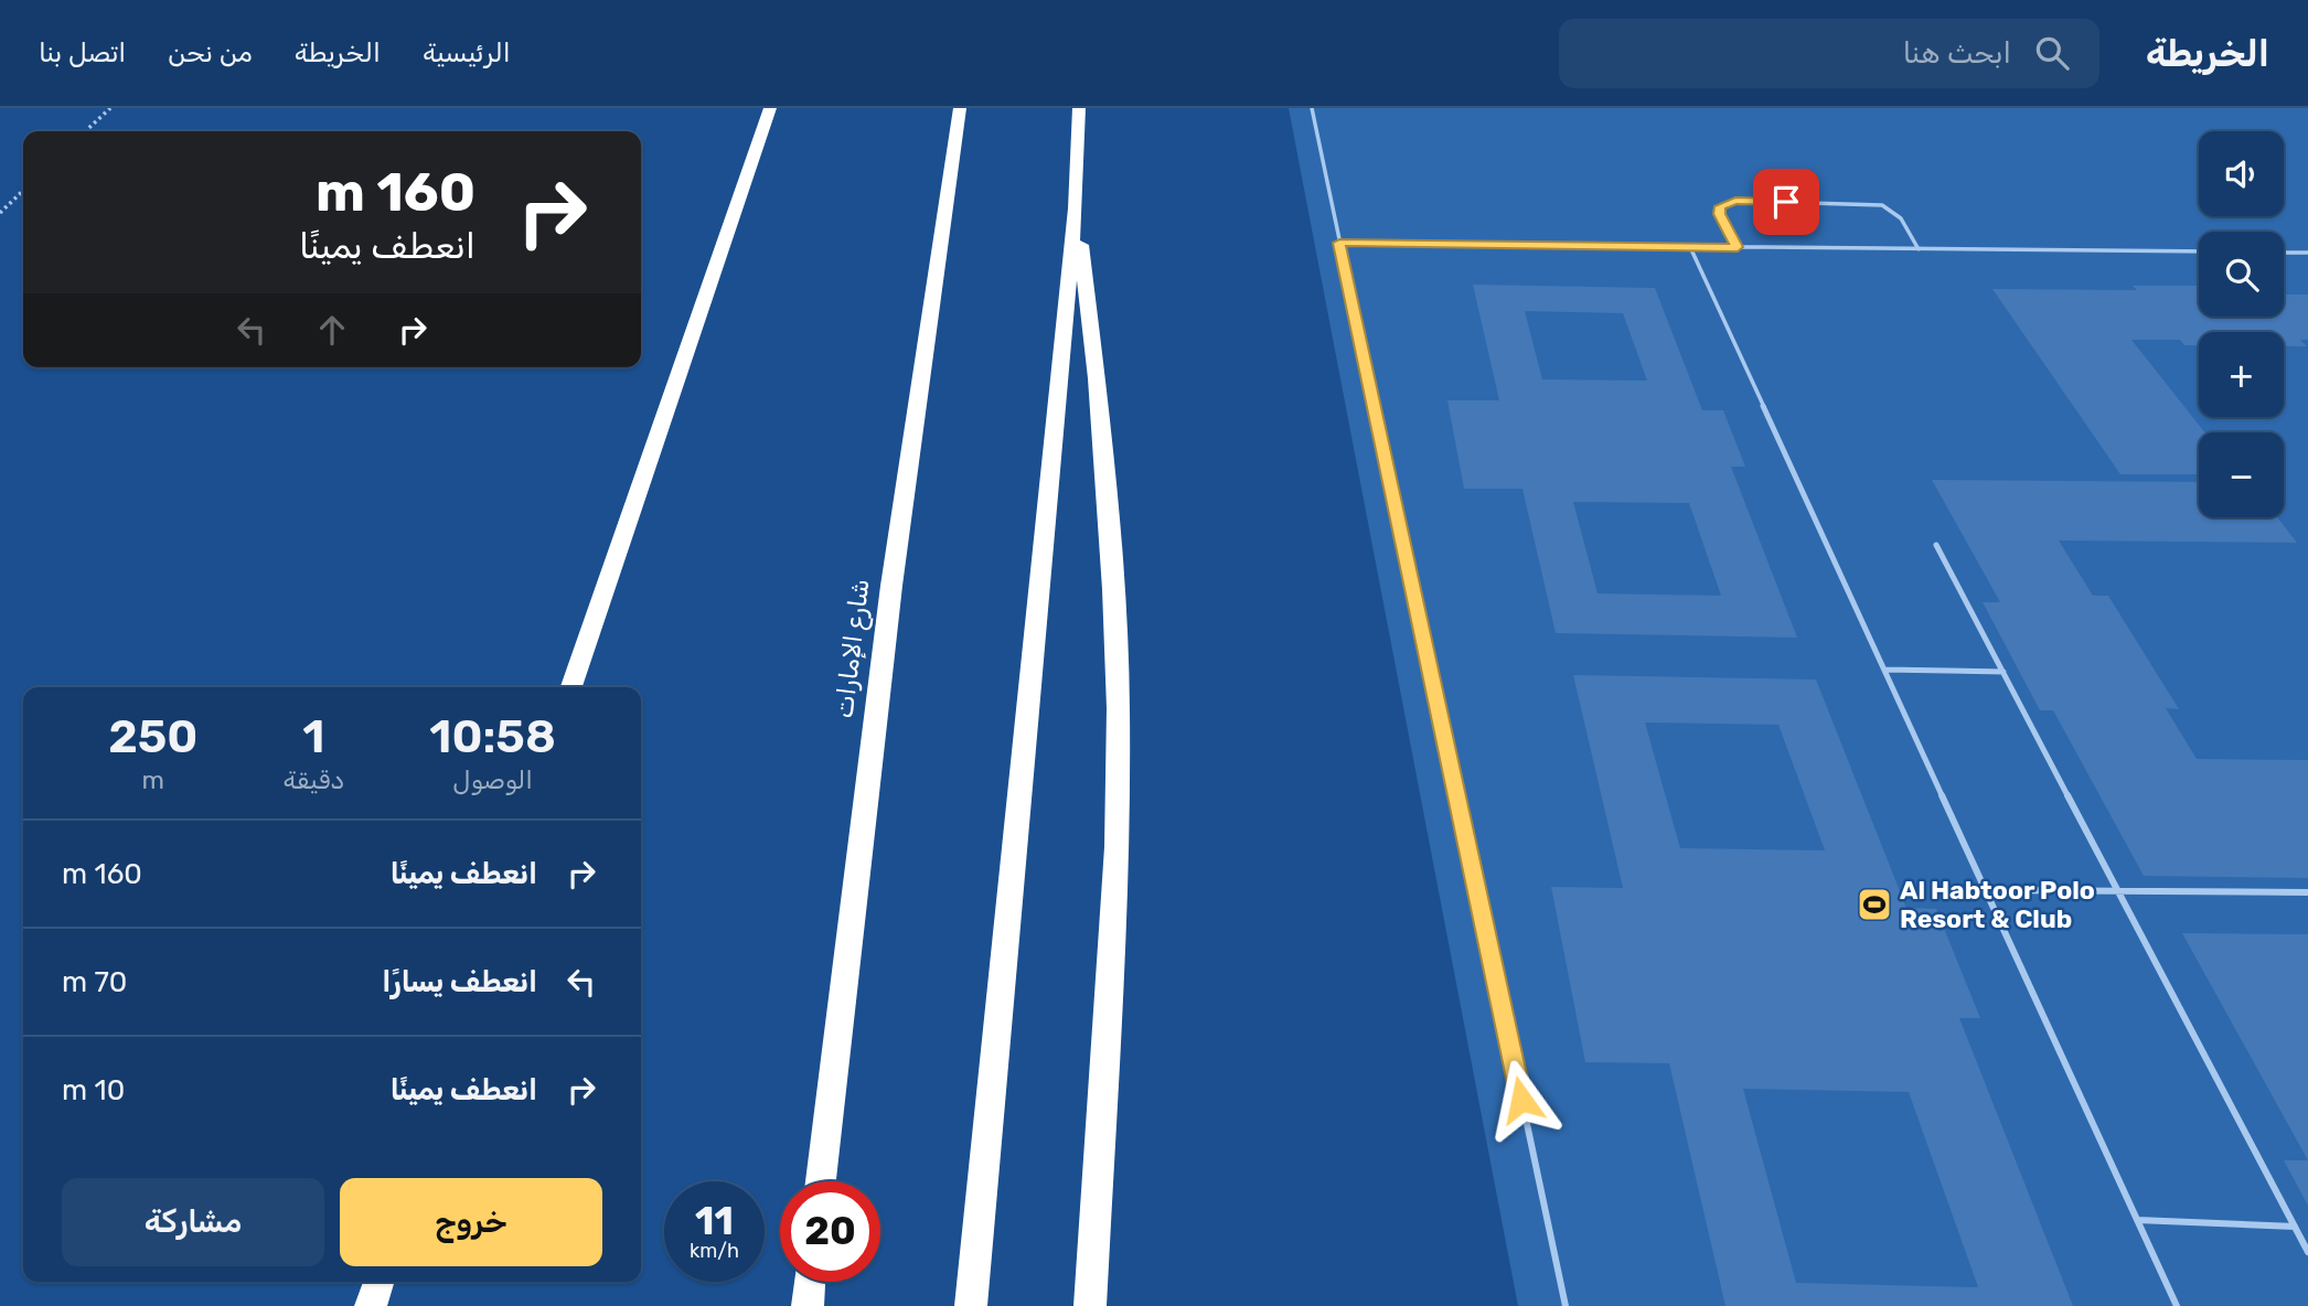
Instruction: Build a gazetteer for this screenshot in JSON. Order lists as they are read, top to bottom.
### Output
{
  "streets": {
    "highway": ["شارع الإمارات"]
  },
  "places": {
    "sports": ["Al Habtoor Polo Resort & Club"]
  },
  "page": {
    "header": "الخريطة",
    "search": "ابحث هنا",
    "nav": [
      "الرئيسية",
      "الخريطة",
      "من نحن",
      "اتصل بنا"
    ],
    "map_buttons": ["+", "−"],
    "turn": ["160 m", "انعطف يمينًا"],
    "eta": [
      "10:58",
      "الوصول",
      "1",
      "دقيقة",
      "250",
      "m"
    ],
    "list": [
      {
        "name": "انعطف يمينًا",
        "value": "160 m"
      },
      {
        "name": "انعطف يسارًا",
        "value": "70 m"
      },
      {
        "name": "انعطف يمينًا",
        "value": "10 m"
      }
    ],
    "buttons": ["خروج", "مشاركة"],
    "speed": "11 km/h",
    "limit": "20"
  }
}
